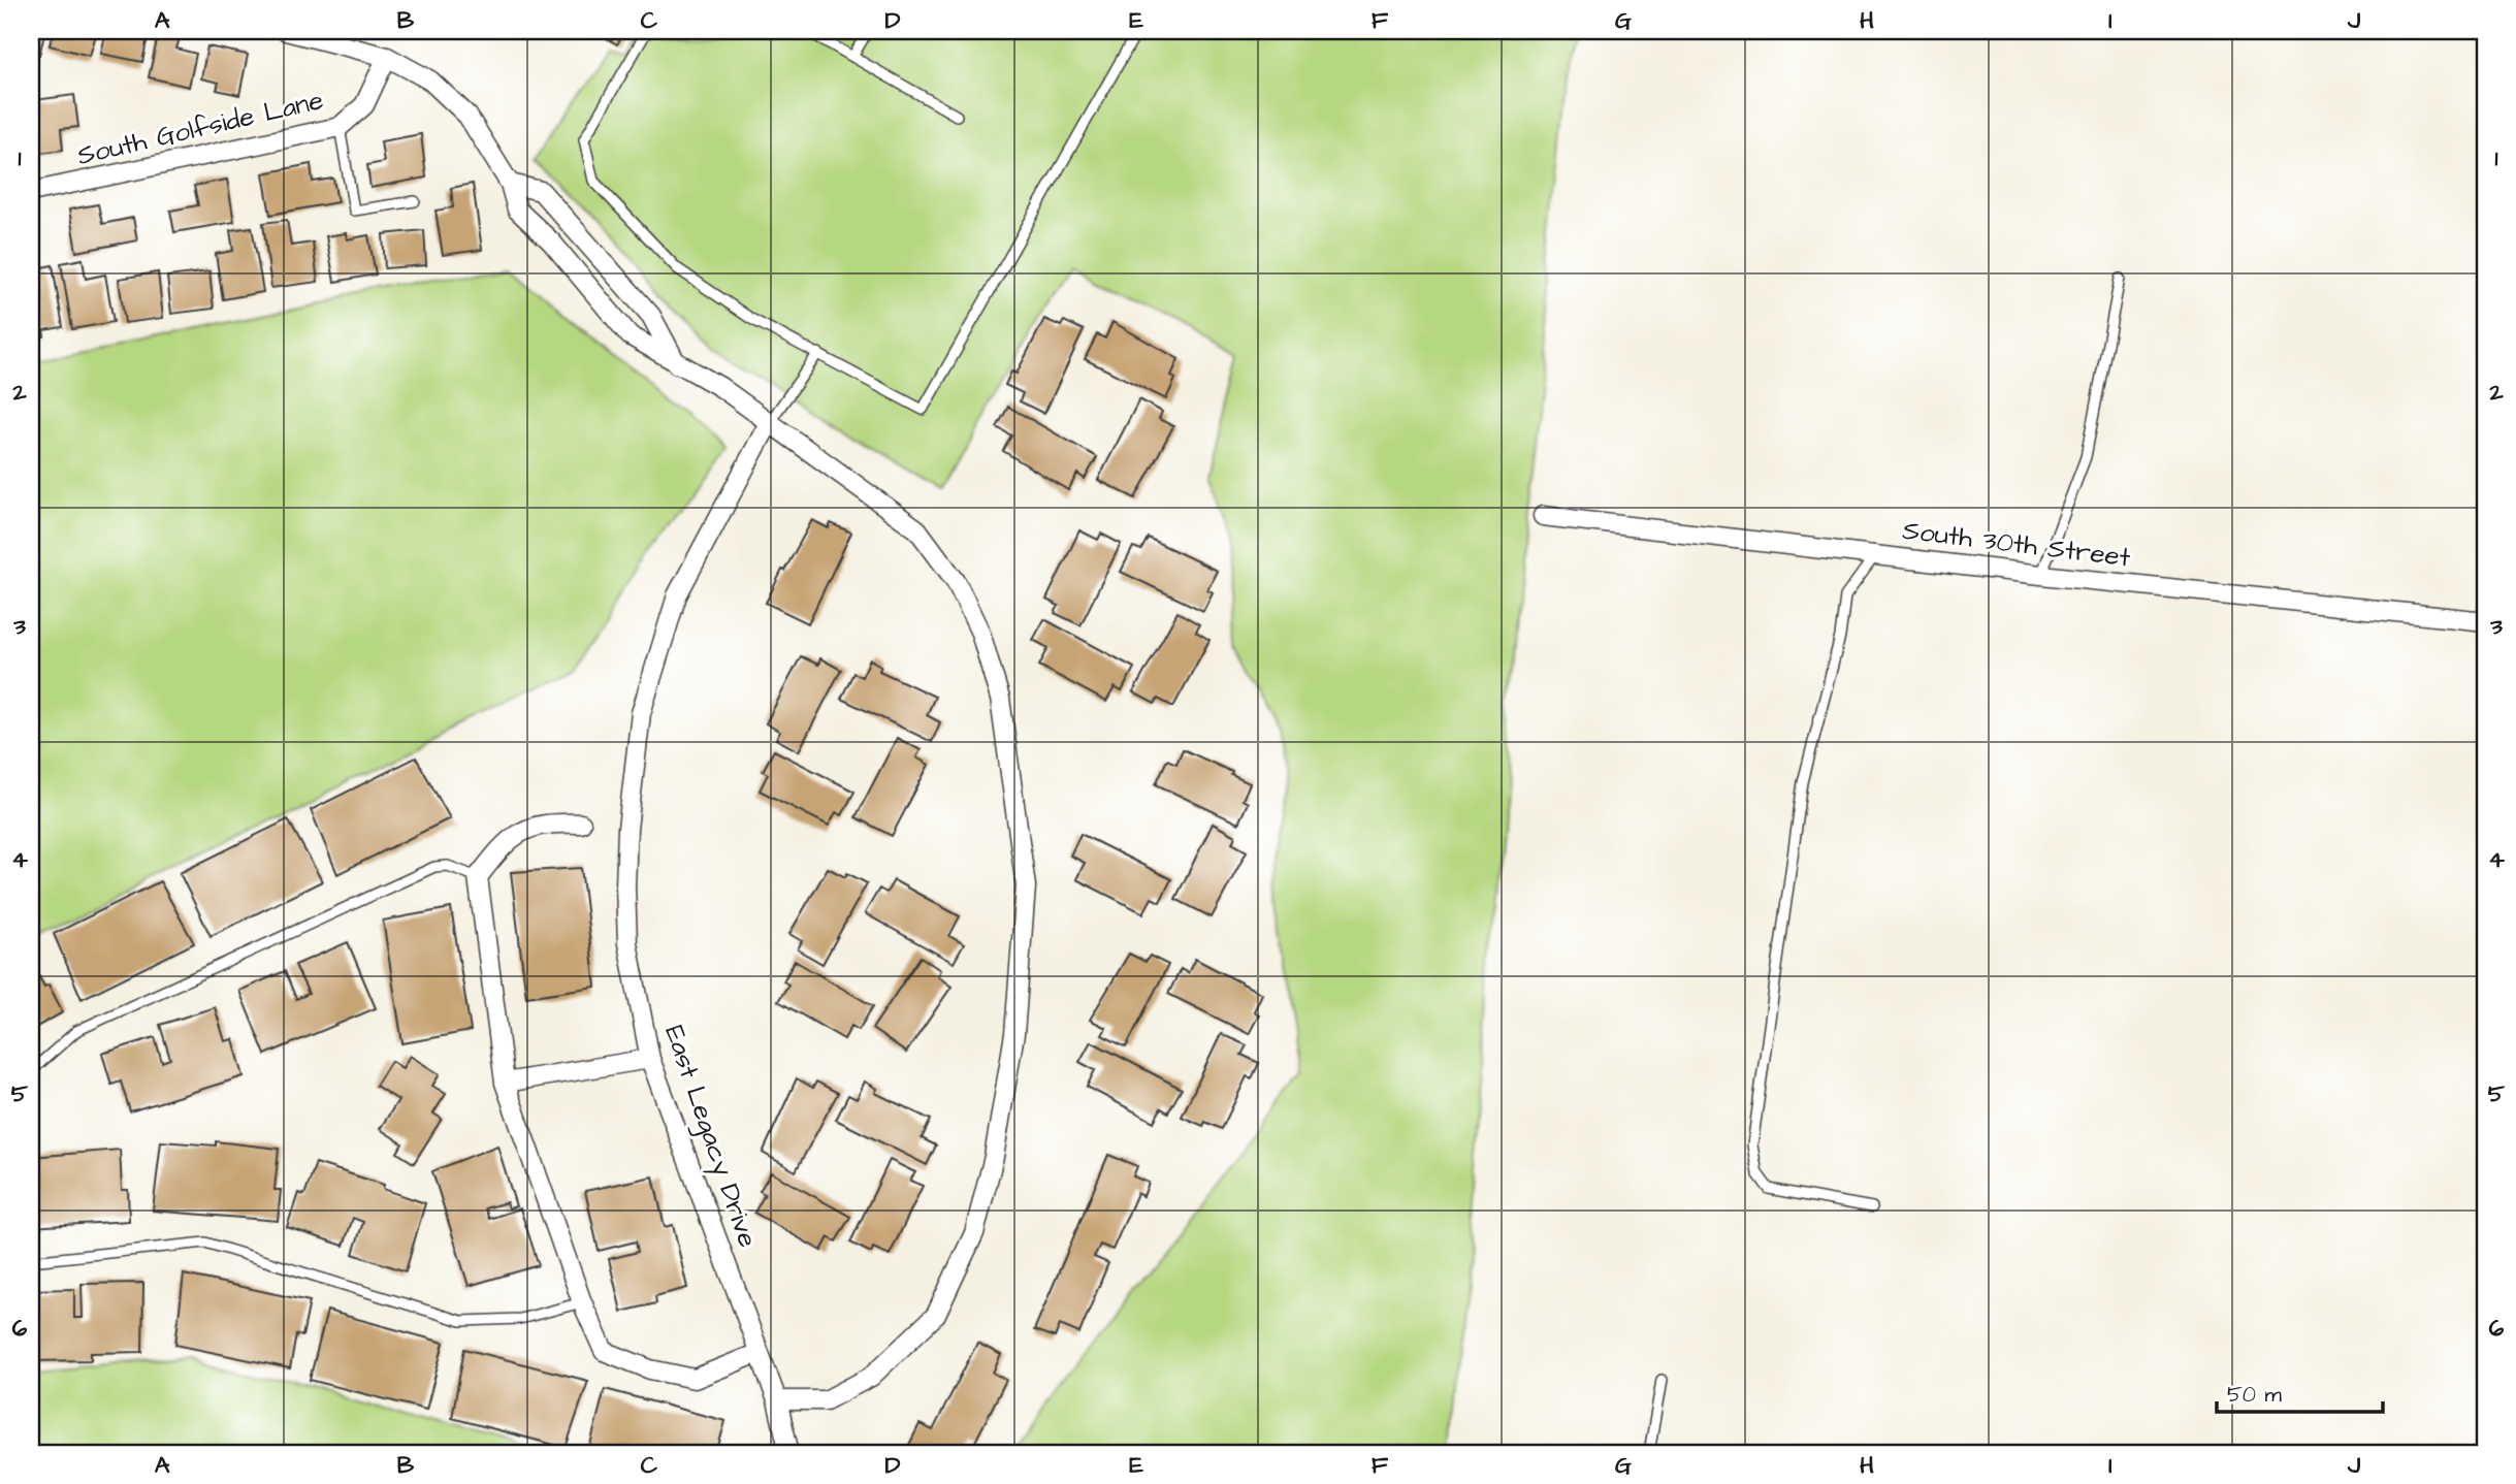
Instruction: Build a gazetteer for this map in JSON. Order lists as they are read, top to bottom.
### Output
{
  "streets": {
    "street": ["South Golfside Lane", "South 30th Street", "East Legacy Drive"]
  },
  "scale_bar": "50 m",
  "grid": {
    "columns": [
      "A",
      "B",
      "C",
      "D",
      "E",
      "F",
      "G",
      "H",
      "I",
      "J"
    ],
    "rows": [
      "1",
      "2",
      "3",
      "4",
      "5",
      "6"
    ]
  }
}
